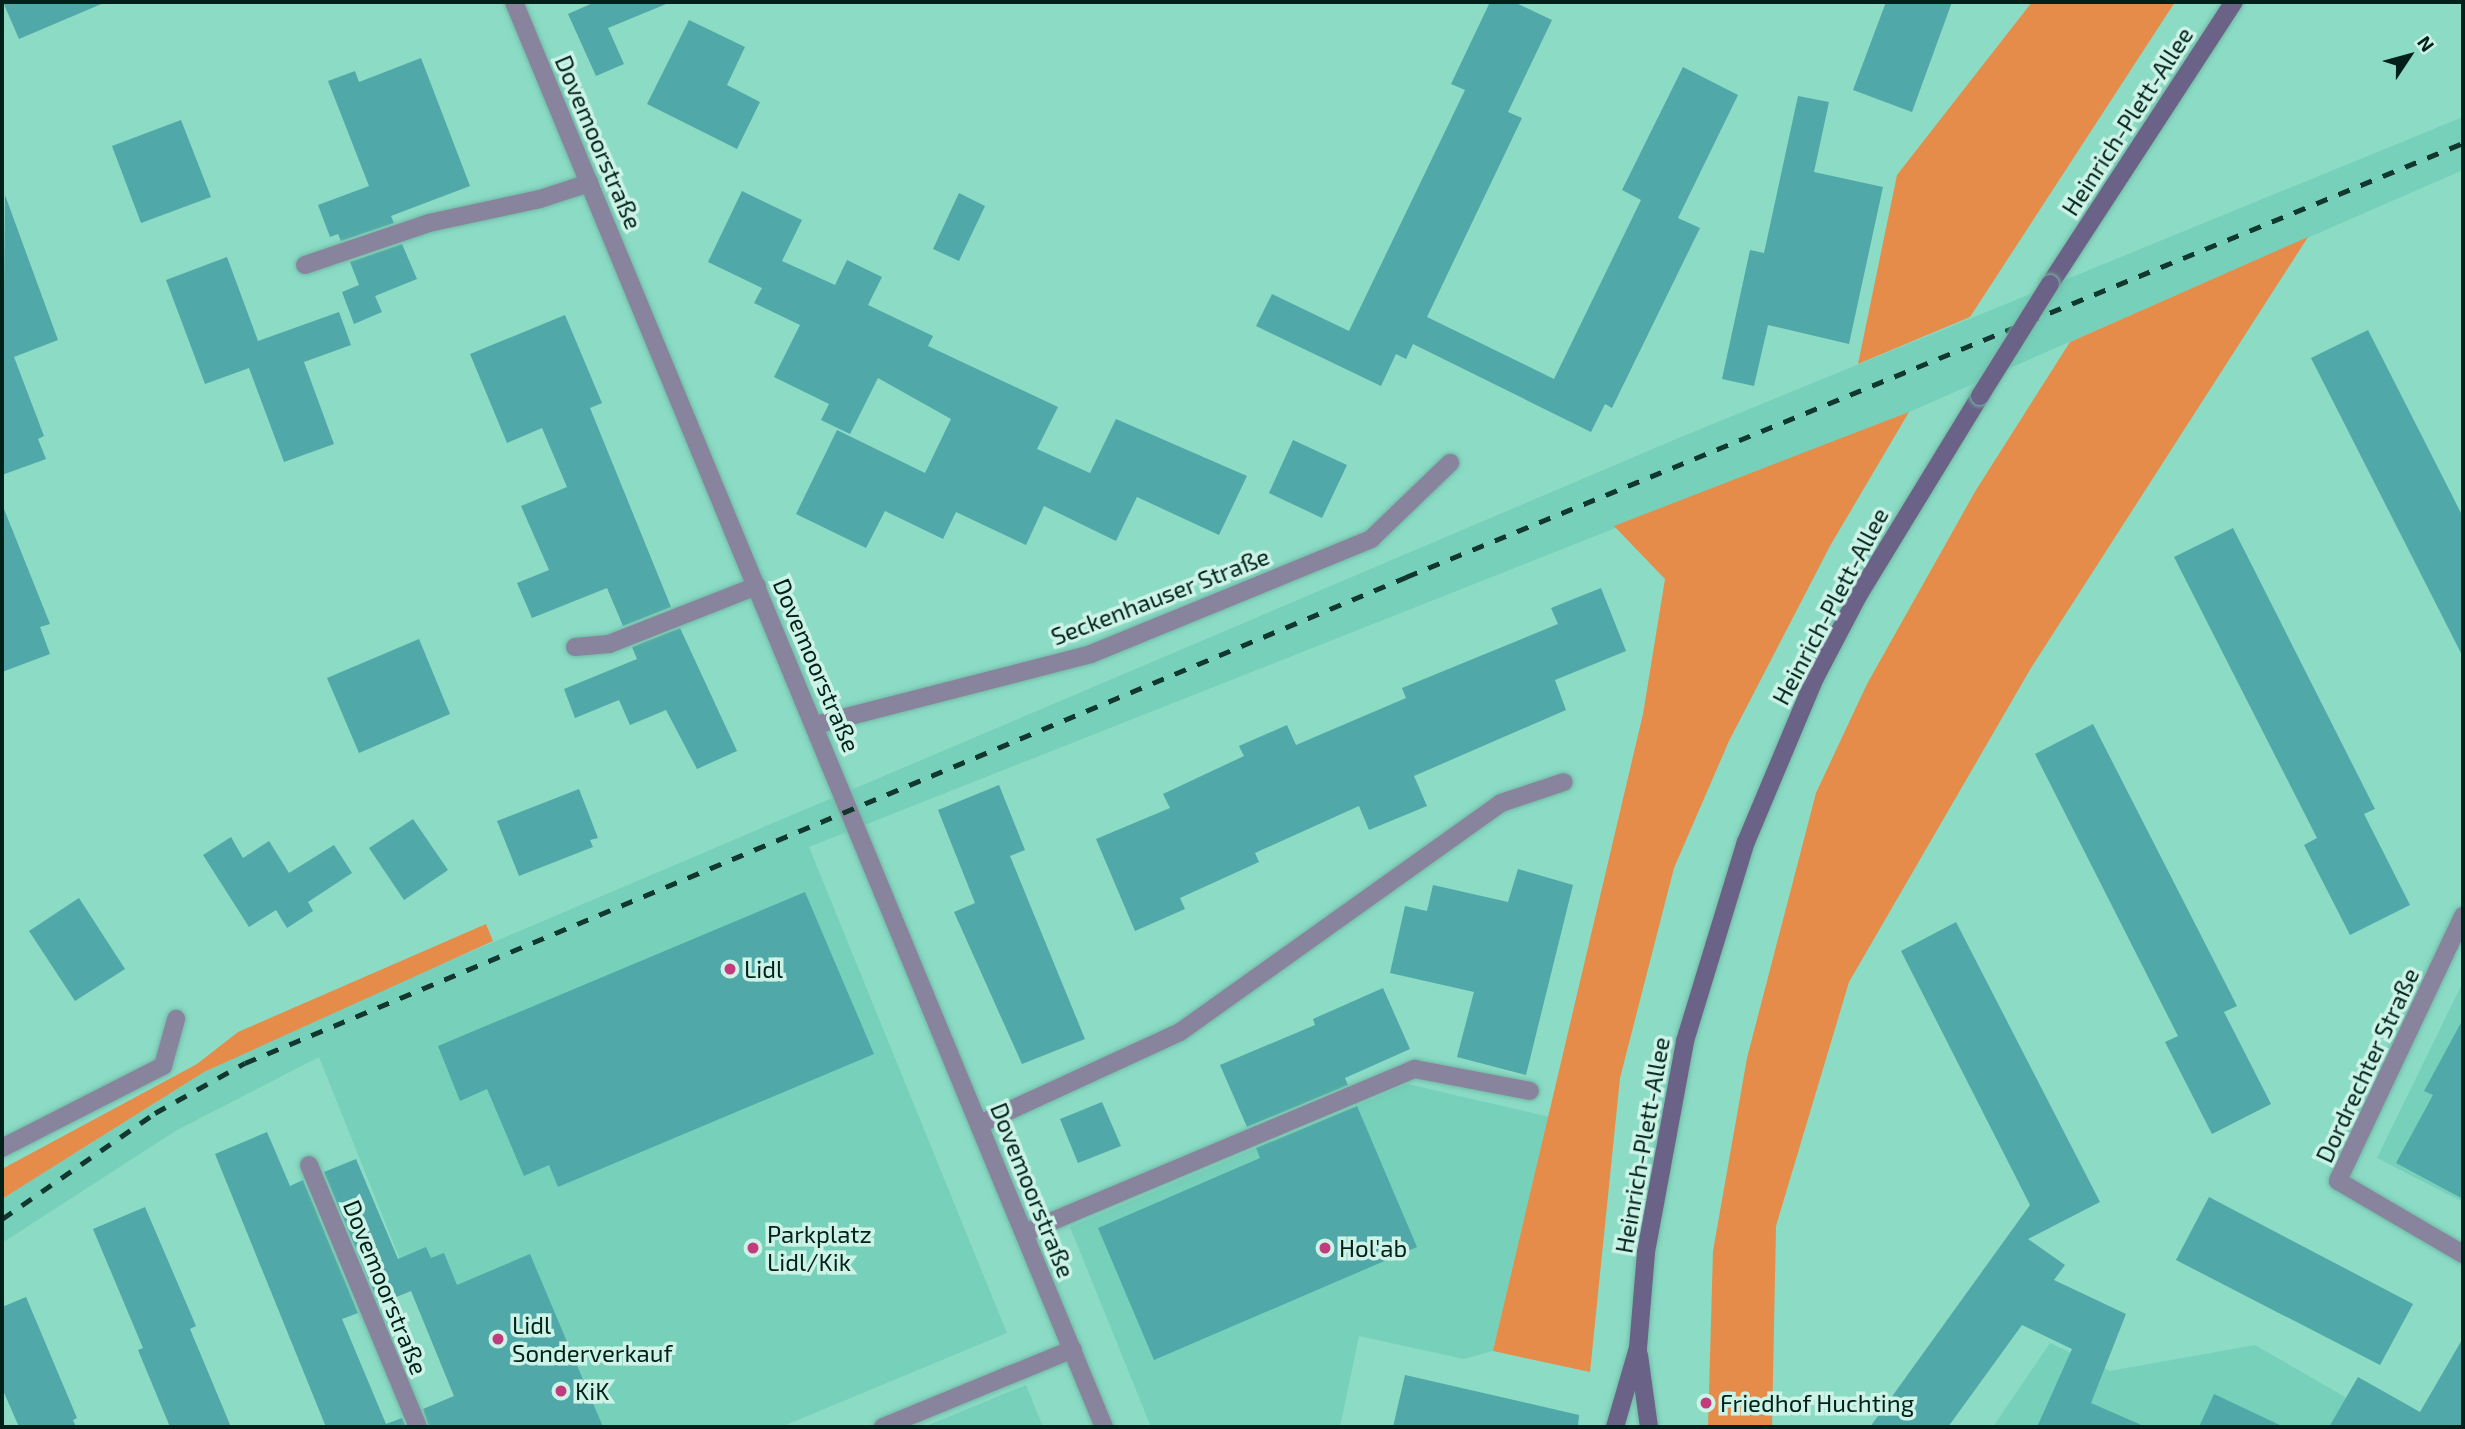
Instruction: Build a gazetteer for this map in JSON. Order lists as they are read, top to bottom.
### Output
{
  "streets": {
    "main road": ["Heinrich-Plett-Allee"],
    "street": ["Dovemoorstraße", "Seckenhauser Straße", "Dordrechter Straße"]
  },
  "crossings": [
    ["Dovemoorstraße", "Seckenhauser Straße"]
  ],
  "places": [
    "Lidl",
    "Parkplatz Lidl/Kik",
    "Hol'ab",
    "Lidl Sonderverkauf",
    "KiK",
    "Friedhof Huchting"
  ],
  "north": "top right"
}
